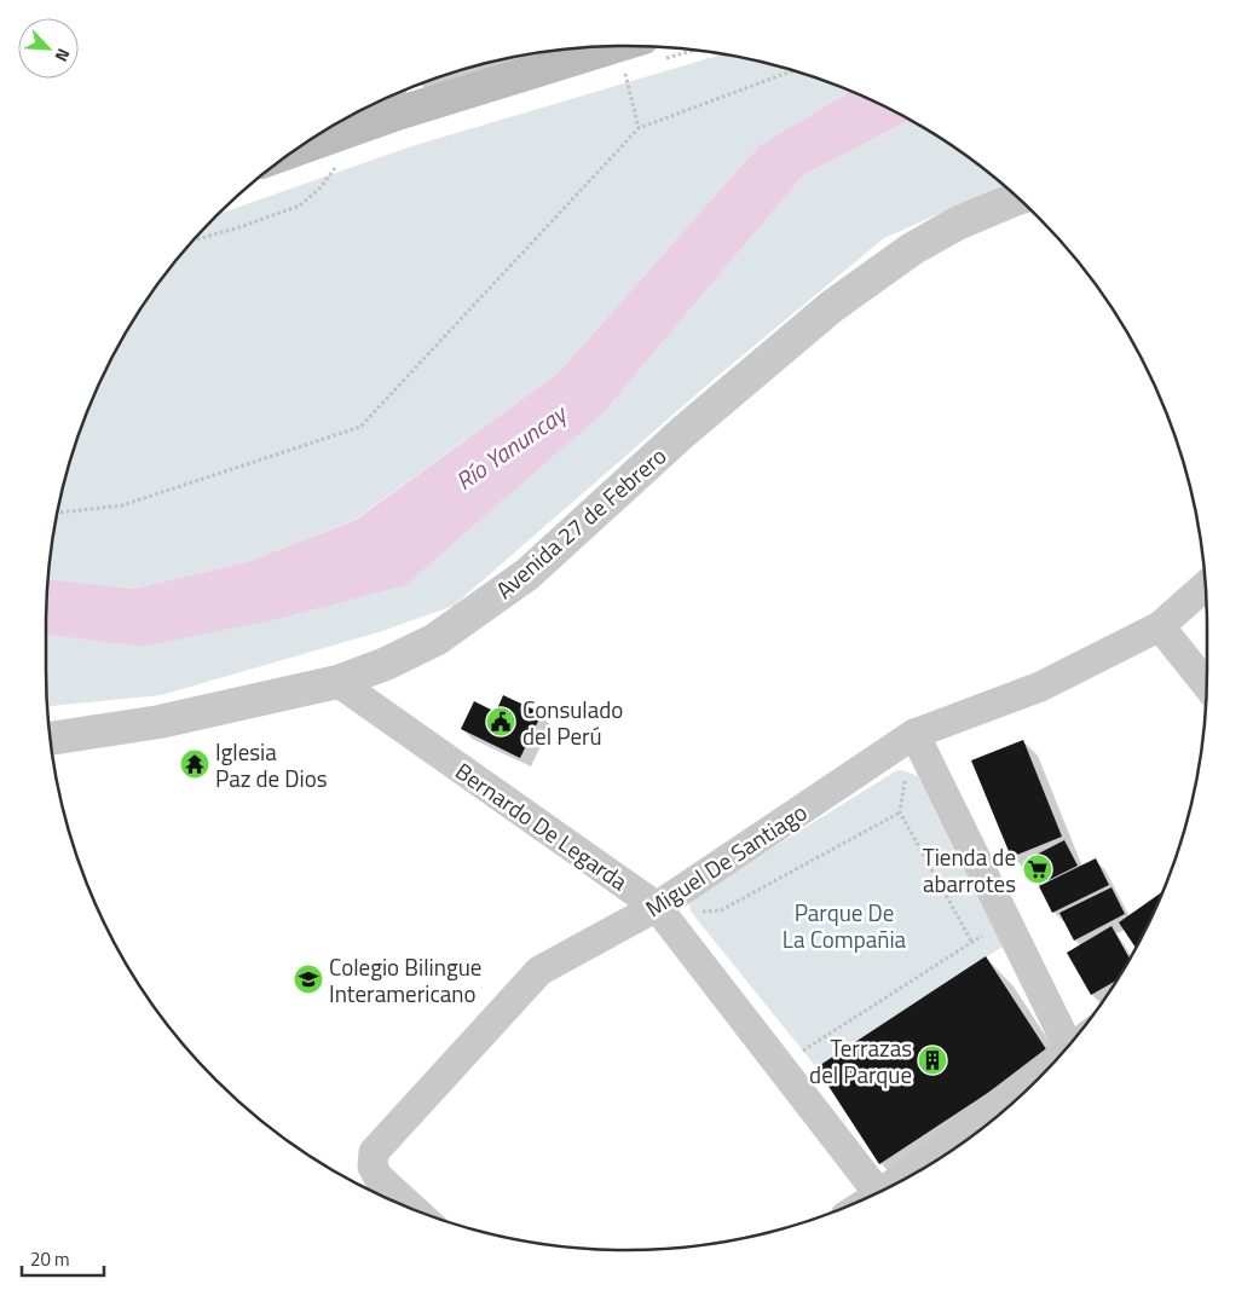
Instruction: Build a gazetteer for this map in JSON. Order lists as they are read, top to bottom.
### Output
{
  "streets": {
    "street": ["Avenida 27 de Febrero", "Bernardo De Legarda", "Miguel De Santiago"]
  },
  "crossings": [
    ["Avenida 27 de Febrero", "Bernardo De Legarda"],
    ["Bernardo De Legarda", "Miguel De Santiago"]
  ],
  "water": ["Río Yanuncay"],
  "parks": ["Parque De La Compañia"],
  "places": {
    "public building": ["Consulado del Perú"],
    "temple": ["Iglesia Paz de Dios"],
    "supermarket": ["Tienda de abarrotes"],
    "school or university": ["Colegio Bilingue Interamericano"],
    "building": ["Terrazas del Parque"]
  },
  "scale_bar": "20 m",
  "north": "bottom right"
}
